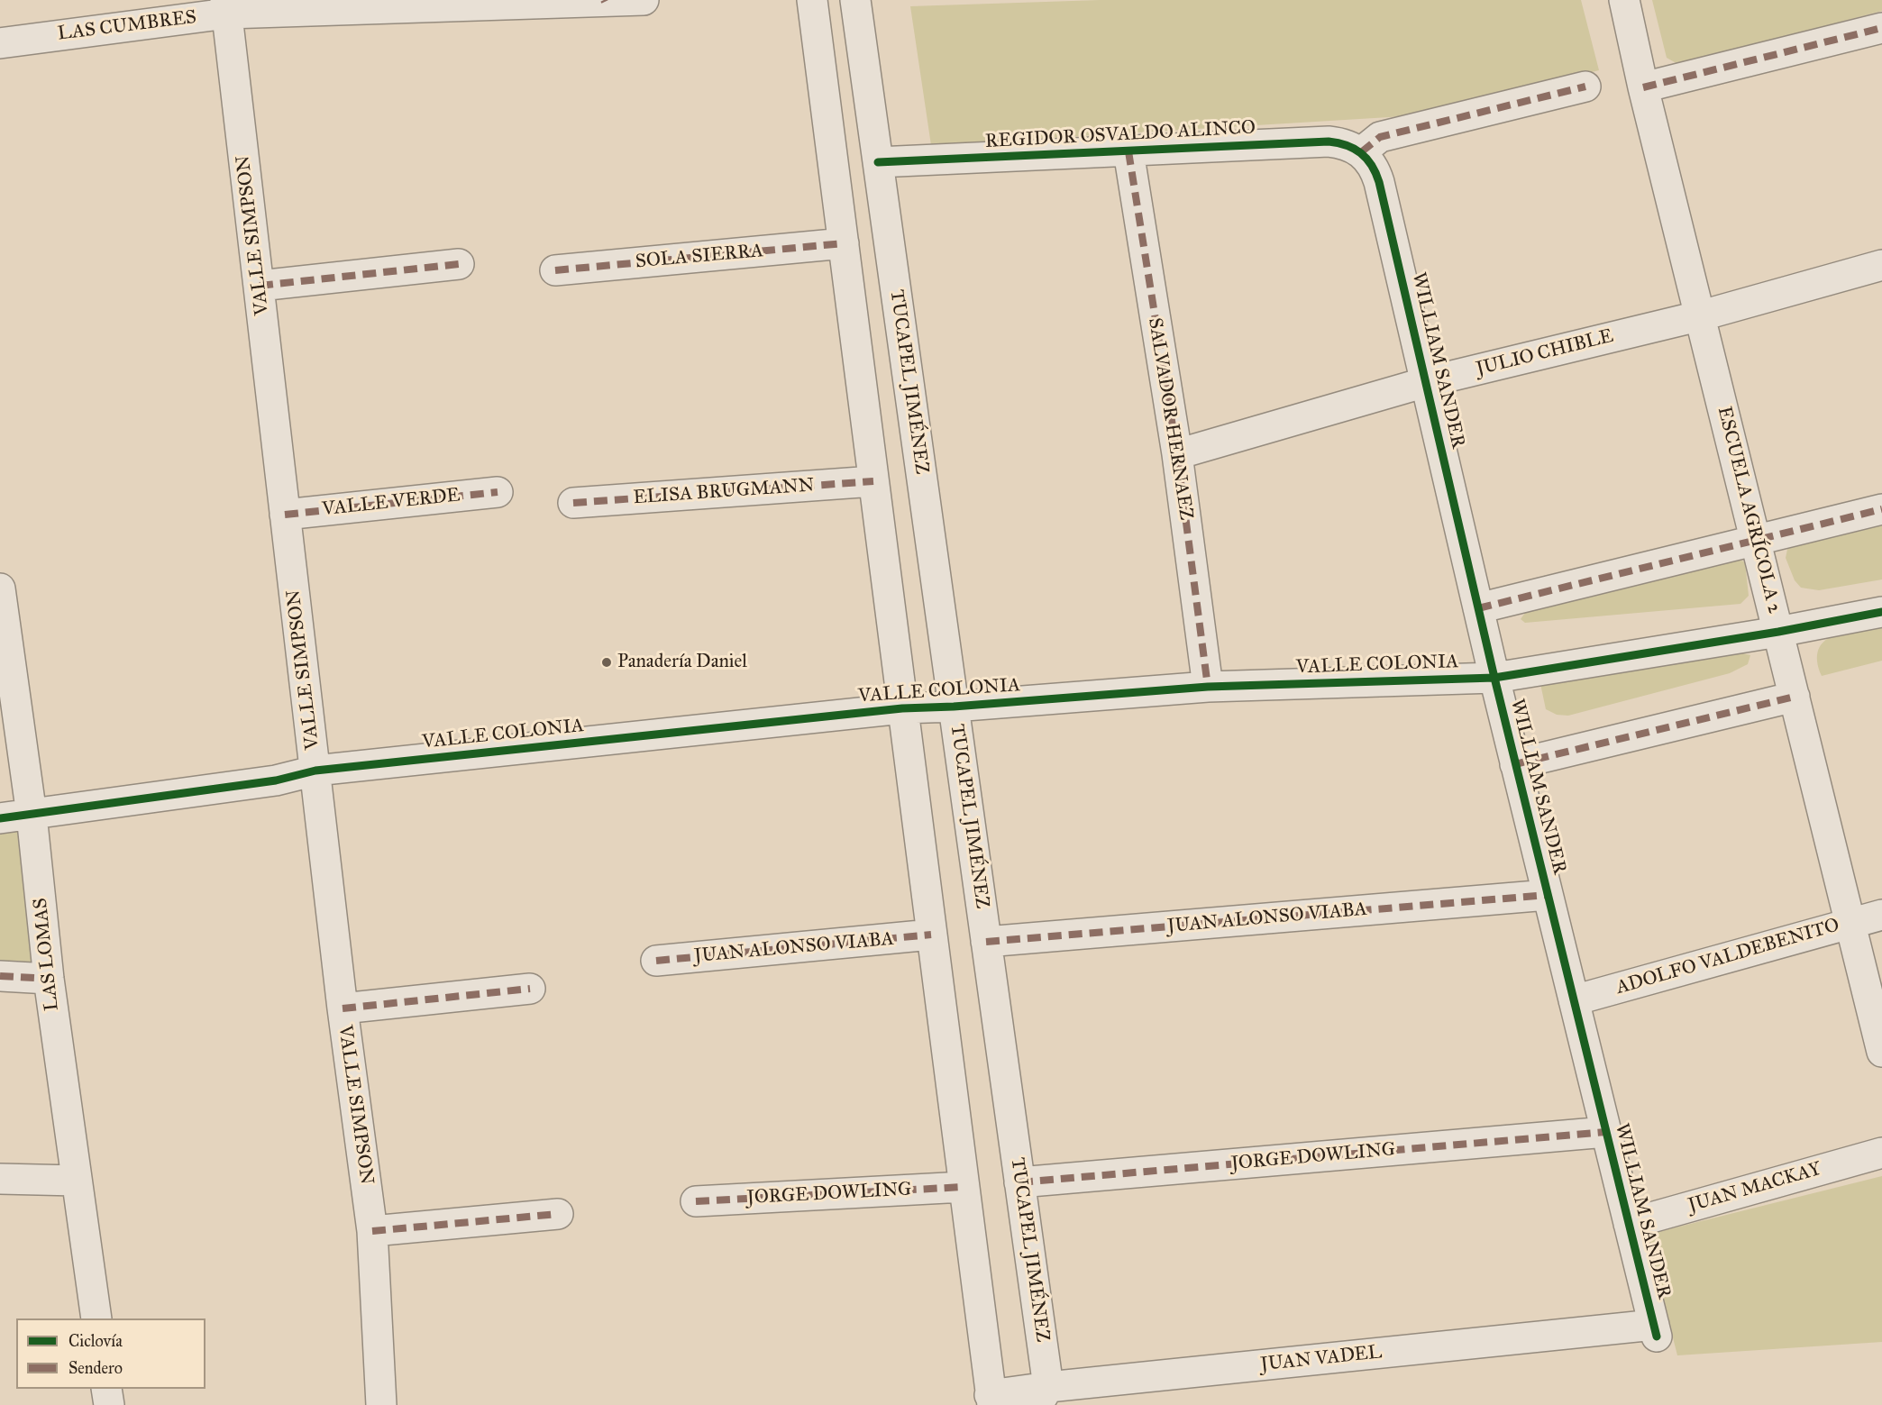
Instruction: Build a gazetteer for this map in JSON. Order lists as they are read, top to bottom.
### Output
{
  "streets": {
    "street": [
      "LAS CUMBRES",
      "REGIDOR OSVALDO ALINCO",
      "VALLE SIMPSON",
      "SOLA SIERRA",
      "JULIO CHIBLE",
      "WILLIAM SANDER",
      "TUCAPEL JIMÉNEZ",
      "SALVADOR HERNAEZ",
      "ELISA BRUGMANN",
      "VALLE VERDE",
      "ESCUELA AGRÍCOLA 2",
      "VALLE COLONIA",
      "JUAN ALONSO VIABA",
      "LAS LOMAS",
      "ADOLFO VALDEBENITO",
      "JORGE DOWLING",
      "JUAN MACKAY",
      "JUAN VADEL"
    ]
  },
  "crossings": [
    ["LAS CUMBRES", "VALLE SIMPSON"],
    ["REGIDOR OSVALDO ALINCO", "WILLIAM SANDER"],
    ["REGIDOR OSVALDO ALINCO", "TUCAPEL JIMÉNEZ"],
    ["REGIDOR OSVALDO ALINCO", "SALVADOR HERNAEZ"],
    ["VALLE SIMPSON", "VALLE VERDE"],
    ["VALLE SIMPSON", "VALLE COLONIA"],
    ["JULIO CHIBLE", "WILLIAM SANDER"],
    ["JULIO CHIBLE", "SALVADOR HERNAEZ"],
    ["JULIO CHIBLE", "ESCUELA AGRÍCOLA 2"],
    ["WILLIAM SANDER", "VALLE COLONIA"],
    ["WILLIAM SANDER", "JUAN ALONSO VIABA"],
    ["WILLIAM SANDER", "ADOLFO VALDEBENITO"],
    ["WILLIAM SANDER", "JORGE DOWLING"],
    ["WILLIAM SANDER", "JUAN MACKAY"],
    ["WILLIAM SANDER", "JUAN VADEL"],
    ["TUCAPEL JIMÉNEZ", "VALLE COLONIA"],
    ["TUCAPEL JIMÉNEZ", "JUAN ALONSO VIABA"],
    ["TUCAPEL JIMÉNEZ", "JORGE DOWLING"],
    ["TUCAPEL JIMÉNEZ", "JUAN VADEL"],
    ["SALVADOR HERNAEZ", "VALLE COLONIA"],
    ["ESCUELA AGRÍCOLA 2", "VALLE COLONIA"],
    ["ESCUELA AGRÍCOLA 2", "ADOLFO VALDEBENITO"],
    ["VALLE COLONIA", "LAS LOMAS"]
  ],
  "places": ["Panadería Daniel"],
  "legend": ["Ciclovía", "Sendero"]
}
